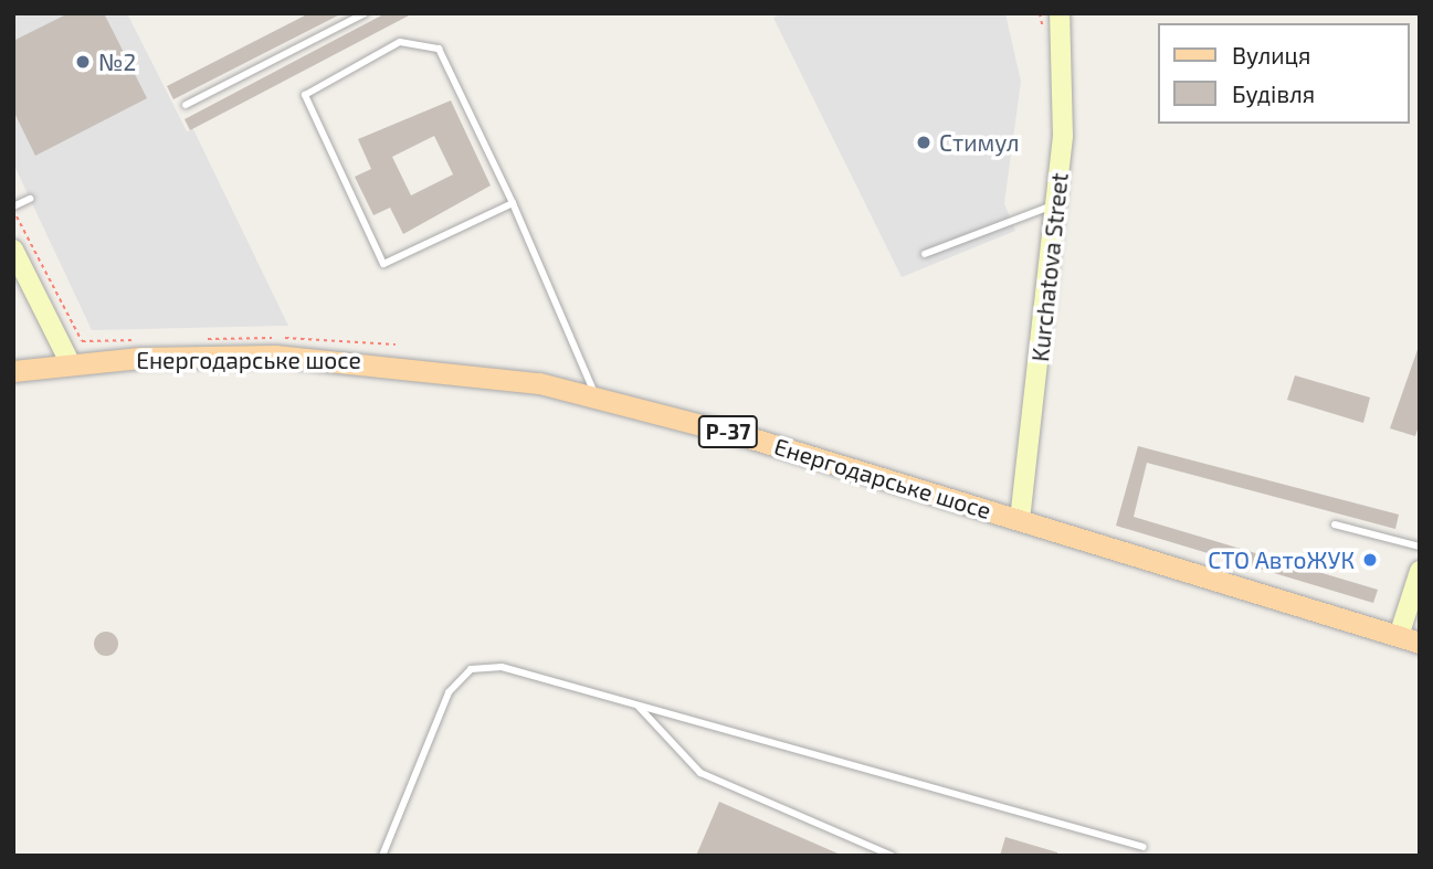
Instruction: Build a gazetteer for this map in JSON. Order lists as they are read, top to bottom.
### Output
{
  "streets": {
    "main road": ["Енергодарське шосе", "Р-37"],
    "street": ["Kurchatova Street"]
  },
  "crossings": [
    ["Kurchatova Street", "Енергодарське шосе"]
  ],
  "places": ["№2", "Стимул", "СТО АвтоЖУК"],
  "legend": ["Вулиця", "Будівля"]
}
